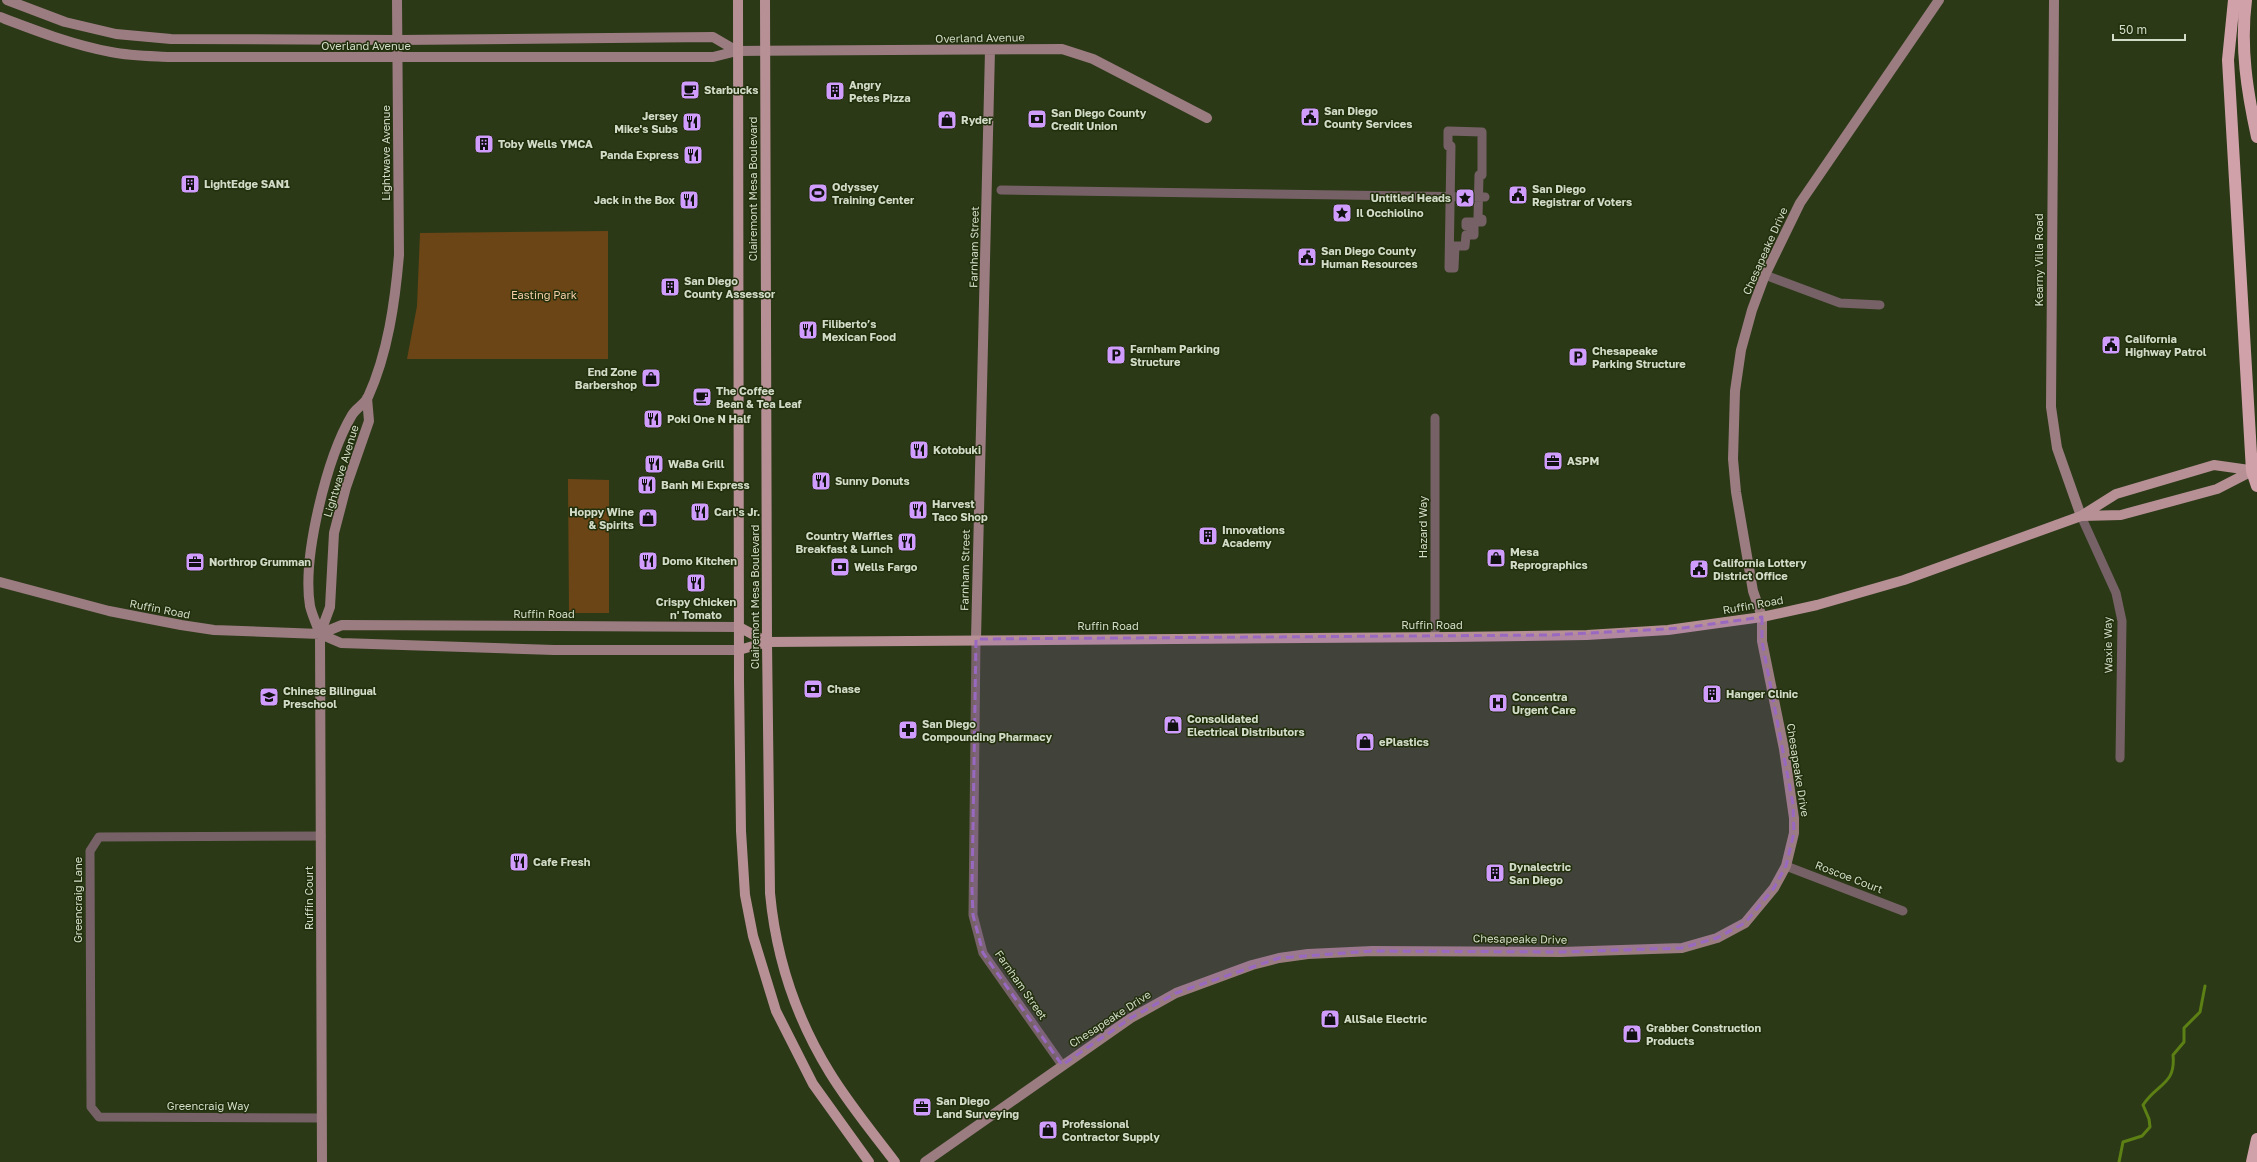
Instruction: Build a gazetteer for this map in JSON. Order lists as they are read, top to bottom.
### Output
{
  "streets": {
    "main road": ["Clairemont Mesa Boulevard", "Ruffin Road"],
    "street": [
      "Overland Avenue",
      "Lightwave Avenue",
      "Farnham Street",
      "Chesapeake Drive",
      "Kearny Villa Road",
      "Hazard Way",
      "Waxie Way",
      "Roscoe Court",
      "Ruffin Court",
      "Greencraig Lane",
      "Greencraig Way"
    ]
  },
  "crossings": [
    ["Overland Avenue", "Lightwave Avenue"],
    ["Overland Avenue", "Clairemont Mesa Boulevard"],
    ["Overland Avenue", "Farnham Street"],
    ["Lightwave Avenue", "Ruffin Road"],
    ["Lightwave Avenue", "Ruffin Court"],
    ["Clairemont Mesa Boulevard", "Ruffin Road"],
    ["Farnham Street", "Chesapeake Drive"],
    ["Farnham Street", "Ruffin Road"],
    ["Chesapeake Drive", "Ruffin Road"],
    ["Chesapeake Drive", "Roscoe Court"],
    ["Kearny Villa Road", "Ruffin Road"],
    ["Kearny Villa Road", "Waxie Way"],
    ["Hazard Way", "Ruffin Road"],
    ["Ruffin Road", "Waxie Way"],
    ["Ruffin Road", "Ruffin Court"],
    ["Ruffin Court", "Greencraig Lane"],
    ["Ruffin Court", "Greencraig Way"],
    ["Greencraig Lane", "Greencraig Way"]
  ],
  "parks": ["Easting Park"],
  "places": {
    "cafe": ["Starbucks", "The Coffee Bean & Tea Leaf"],
    "building": [
      "Angry Petes Pizza",
      "Toby Wells YMCA",
      "LightEdge SAN1",
      "San Diego County Assessor",
      "Innovations Academy",
      "Hanger Clinic",
      "Dynalectric San Diego"
    ],
    "public building": [
      "San Diego County Services",
      "San Diego Registrar of Voters",
      "San Diego County Human Resources",
      "California Highway Patrol",
      "California Lottery District Office"
    ],
    "bank": ["San Diego County Credit Union", "Wells Fargo", "Chase"],
    "shop": [
      "Ryder",
      "End Zone Barbershop",
      "Hoppy Wine & Spirits",
      "Mesa Reprographics",
      "Consolidated Electrical Distributors",
      "ePlastics",
      "AllSale Electric",
      "Grabber Construction Products",
      "Professional Contractor Supply"
    ],
    "restaurant": [
      "Jersey Mike's Subs",
      "Panda Express",
      "Jack in the Box",
      "Filiberto’s Mexican Food",
      "Poki One N Half",
      "Kotobuki",
      "WaBa Grill",
      "Sunny Donuts",
      "Banh Mi Express",
      "Harvest Taco Shop",
      "Carl's Jr.",
      "Country Waffles Breakfast & Lunch",
      "Domo Kitchen",
      "Crispy Chicken n' Tomato",
      "Cafe Fresh"
    ],
    "sports": ["Odyssey Training Center"],
    "place": ["Untitled Heads", "Il Occhiolino"],
    "parking": ["Farnham Parking Structure", "Chesapeake Parking Structure"],
    "office": ["ASPM", "Northrop Grumman", "San Diego Land Surveying"],
    "school or university": ["Chinese Bilingual Preschool"],
    "hospital": ["Concentra Urgent Care"],
    "pharmacy": ["San Diego Compounding Pharmacy"]
  },
  "scale_bar": "50 m"
}
